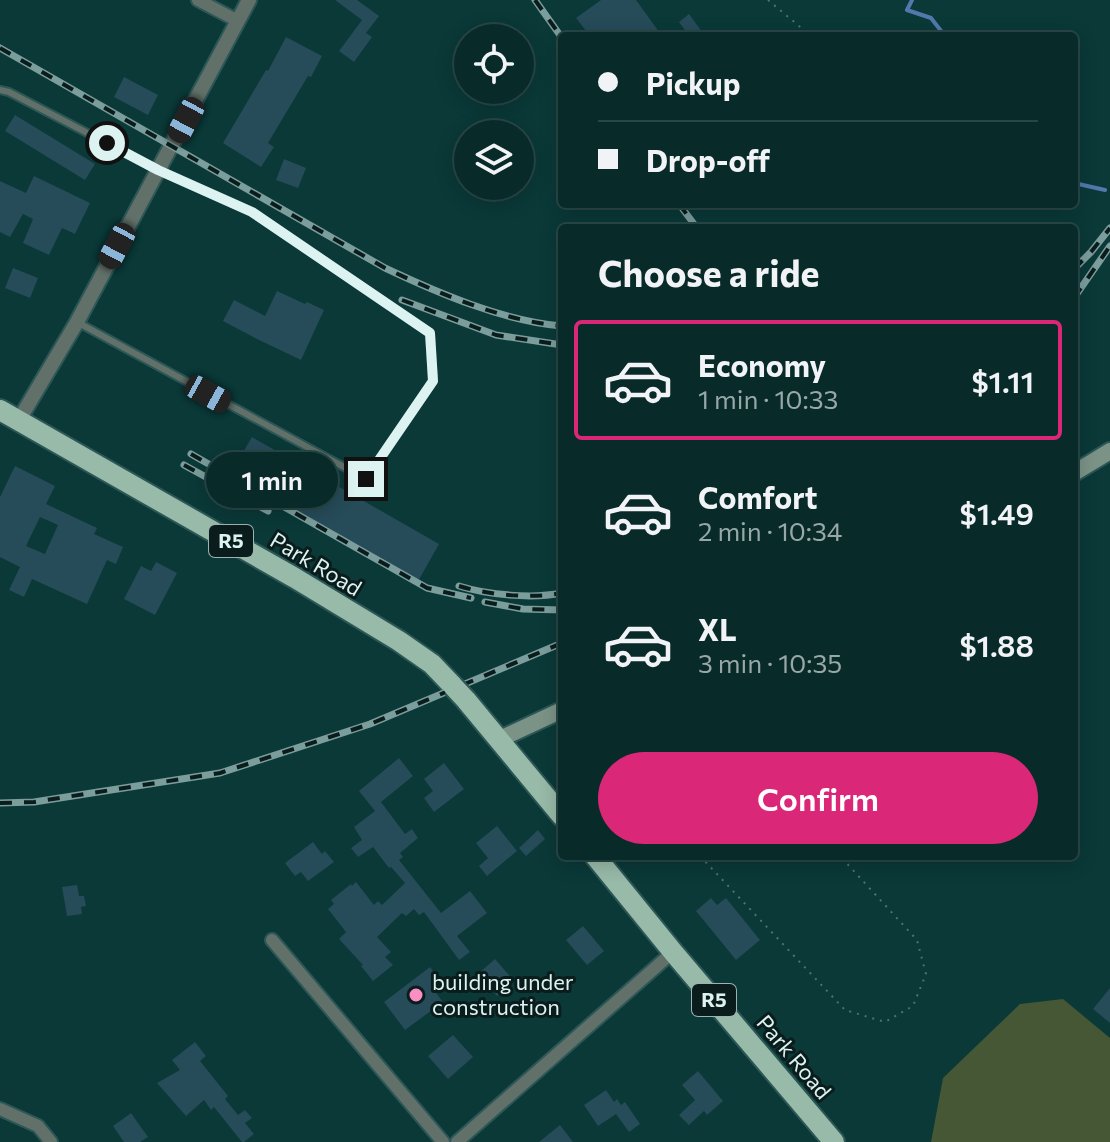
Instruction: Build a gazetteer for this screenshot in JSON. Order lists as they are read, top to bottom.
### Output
{
  "streets": {
    "highway": ["R5", "Park Road"]
  },
  "places": ["building under construction"],
  "page": {
    "banner": ["Pickup", "Drop-off"],
    "heading": "Choose a ride",
    "list": [
      {
        "name": "Economy",
        "note": "1 min · 10:33",
        "value": "$1.11"
      },
      {
        "name": "Comfort",
        "note": "2 min · 10:34",
        "value": "$1.49"
      },
      {
        "name": "XL",
        "note": "3 min · 10:35",
        "value": "$1.88"
      }
    ],
    "bubble": "1 min",
    "buttons": "Confirm"
  }
}
